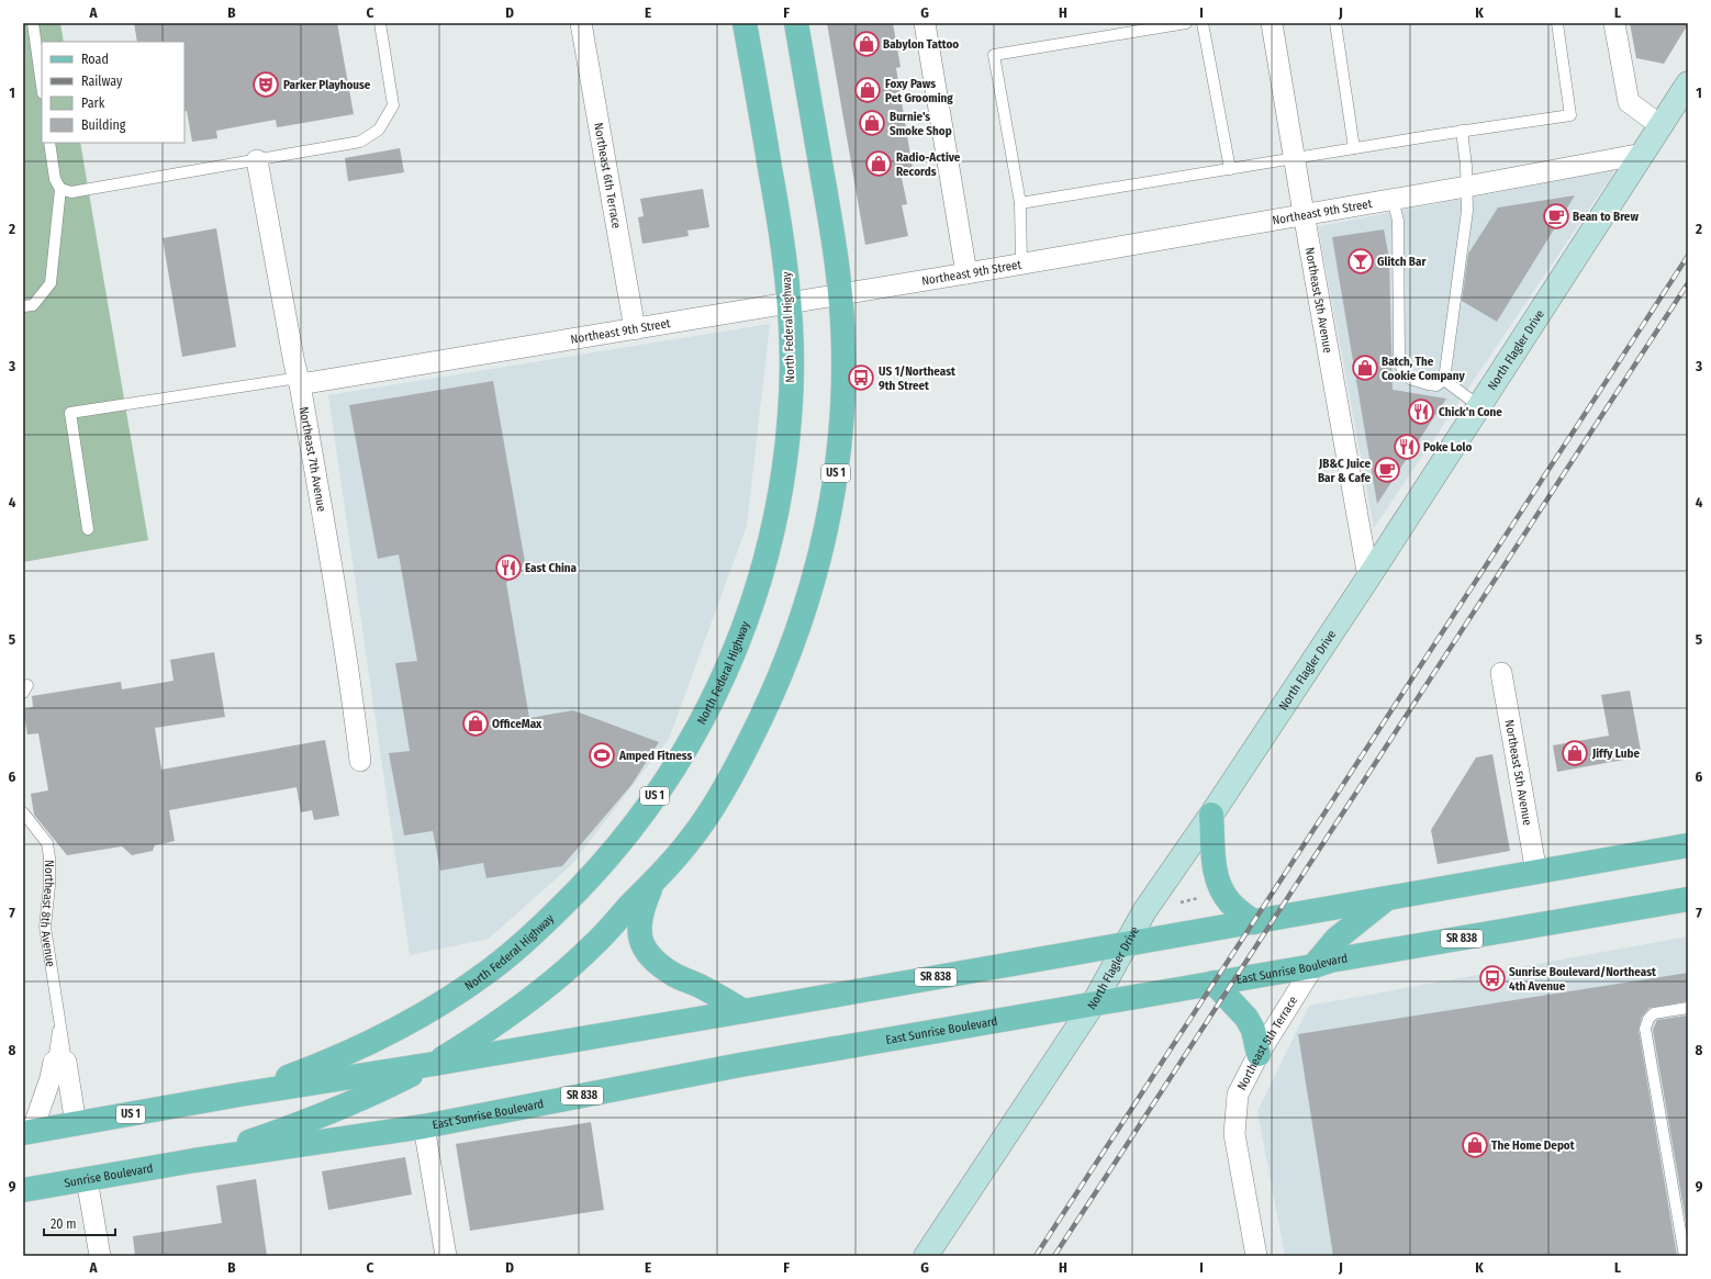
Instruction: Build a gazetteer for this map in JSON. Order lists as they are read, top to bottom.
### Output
{
  "streets": {
    "main road": [
      "North Federal Highway",
      "US 1",
      "SR 838",
      "East Sunrise Boulevard",
      "Sunrise Boulevard"
    ],
    "street": [
      "Northeast 6th Terrace",
      "Northeast 9th Street",
      "Northeast 5th Avenue",
      "North Flagler Drive",
      "Northeast 7th Avenue",
      "Northeast 8th Avenue",
      "Northeast 5th Terrace"
    ]
  },
  "crossings": [
    ["Northeast 6th Terrace", "Northeast 9th Street"],
    ["Northeast 9th Street", "Northeast 5th Avenue"],
    ["Northeast 9th Street", "North Federal Highway"],
    ["Northeast 9th Street", "North Flagler Drive"],
    ["Northeast 9th Street", "Northeast 7th Avenue"],
    ["Northeast 9th Street", "US 1"],
    ["Northeast 5th Avenue", "North Flagler Drive"],
    ["Northeast 5th Avenue", "SR 838"],
    ["North Federal Highway", "US 1"],
    ["North Federal Highway", "SR 838"],
    ["North Flagler Drive", "SR 838"],
    ["North Flagler Drive", "East Sunrise Boulevard"],
    ["US 1", "Northeast 8th Avenue"],
    ["US 1", "SR 838"],
    ["East Sunrise Boulevard", "Northeast 5th Terrace"],
    ["East Sunrise Boulevard", "Sunrise Boulevard"]
  ],
  "places": {
    "shop": [
      "Babylon Tattoo",
      "Foxy Paws Pet Grooming",
      "Burnie's Smoke Shop",
      "Radio-Active Records",
      "Batch, The Cookie Company",
      "OfficeMax",
      "Jiffy Lube",
      "The Home Depot"
    ],
    "theatre": ["Parker Playhouse"],
    "cafe": ["Bean to Brew", "JB&C Juice Bar & Cafe"],
    "bar": ["Glitch Bar"],
    "bus stop": ["US 1/Northeast 9th Street", "Sunrise Boulevard/Northeast 4th Avenue"],
    "restaurant": ["Chick'n Cone", "Poke Lolo", "East China"],
    "sports": ["Amped Fitness"]
  },
  "legend": [
    "Road",
    "Railway",
    "Park",
    "Building"
  ],
  "scale_bar": "20 m",
  "grid": {
    "columns": [
      "A",
      "B",
      "C",
      "D",
      "E",
      "F",
      "G",
      "H",
      "I",
      "J",
      "K",
      "L"
    ],
    "rows": [
      "1",
      "2",
      "3",
      "4",
      "5",
      "6",
      "7",
      "8",
      "9"
    ]
  }
}
